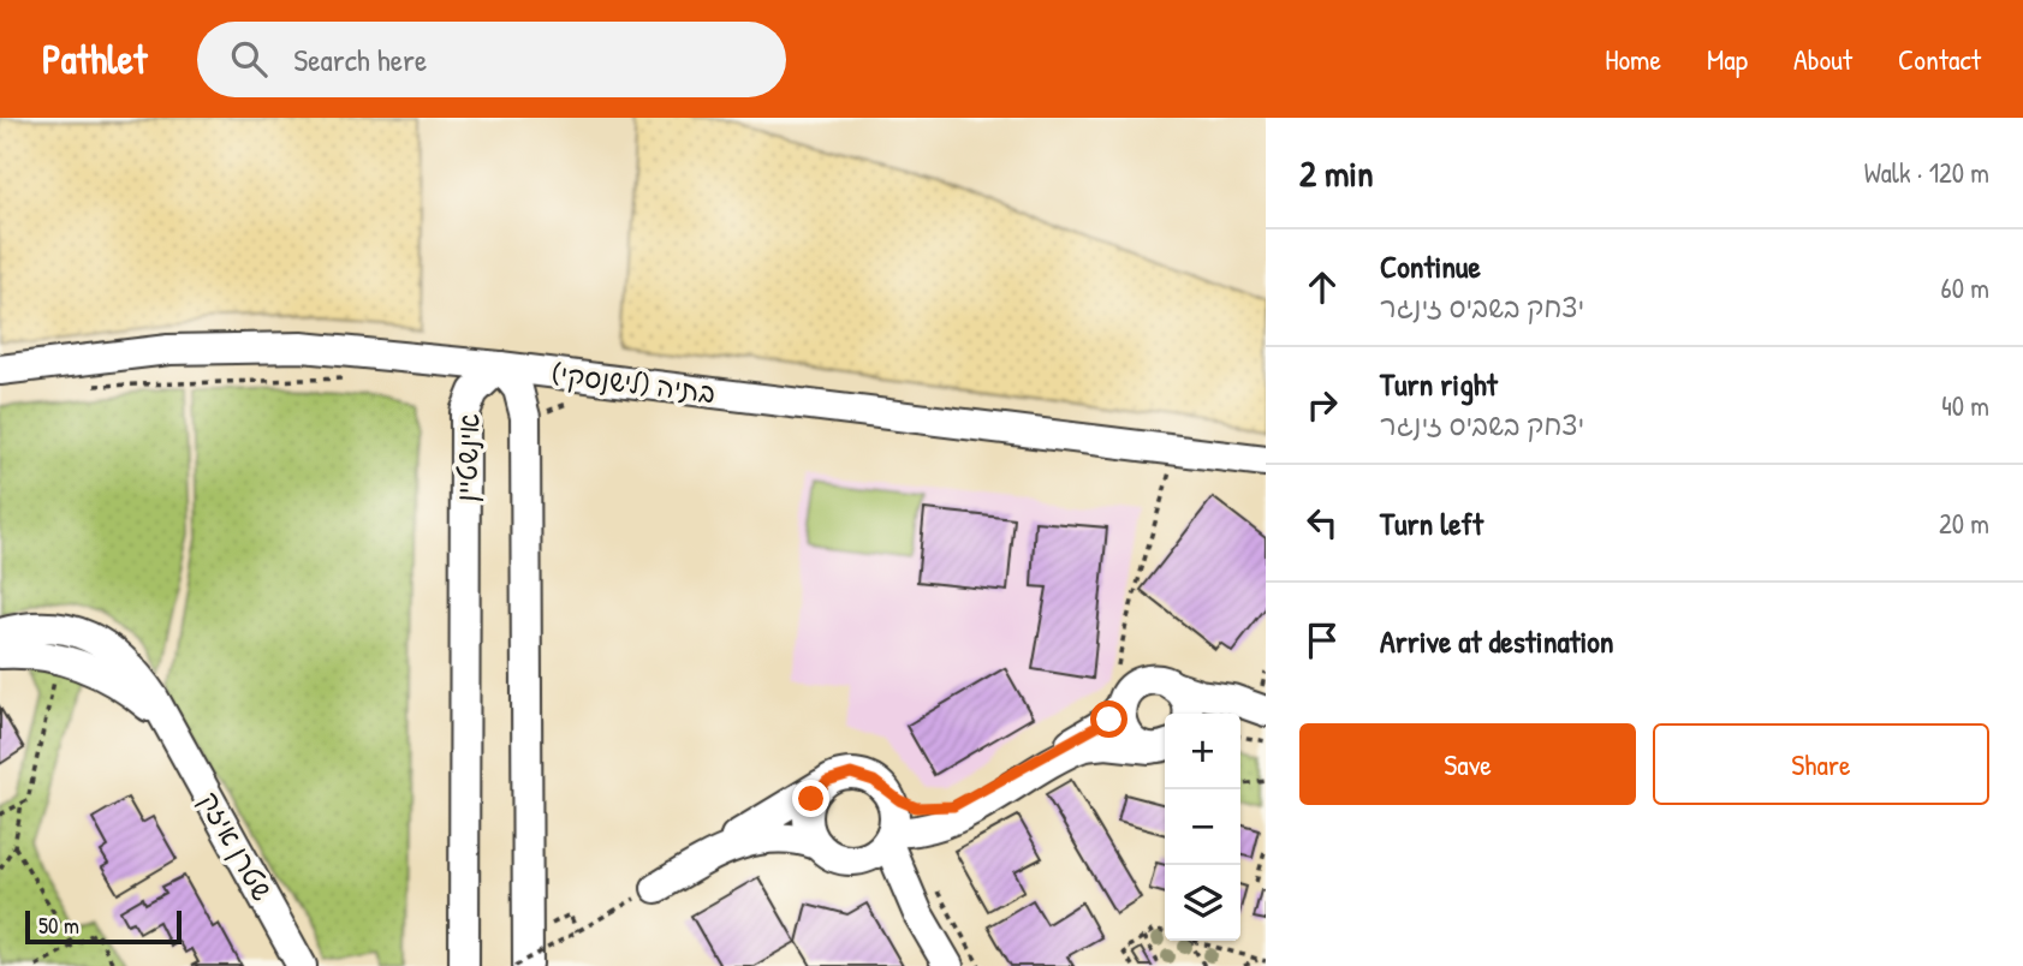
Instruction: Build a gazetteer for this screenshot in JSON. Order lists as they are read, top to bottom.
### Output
{
  "streets": {
    "street": ["בתיה (לישנסקי)", "אינשטיין", "שטרן איזק"]
  },
  "crossings": [
    ["בתיה (לישנסקי)", "אינשטיין"]
  ],
  "scale_bar": "50 m",
  "page": {
    "header": "Pathlet",
    "search": "Search here",
    "nav": [
      "Home",
      "Map",
      "About",
      "Contact"
    ],
    "heading": ["2 min", "Walk · 120 m"],
    "list": [
      ["Continue", "יצחק בשביס זינגר", "60 m"],
      ["Turn right", "יצחק בשביס זינגר", "40 m"],
      ["Turn left", "20 m"],
      "Arrive at destination"
    ],
    "buttons": ["Save", "Share"],
    "map_buttons": ["+", "−"],
    "scale": "50 m"
  }
}
